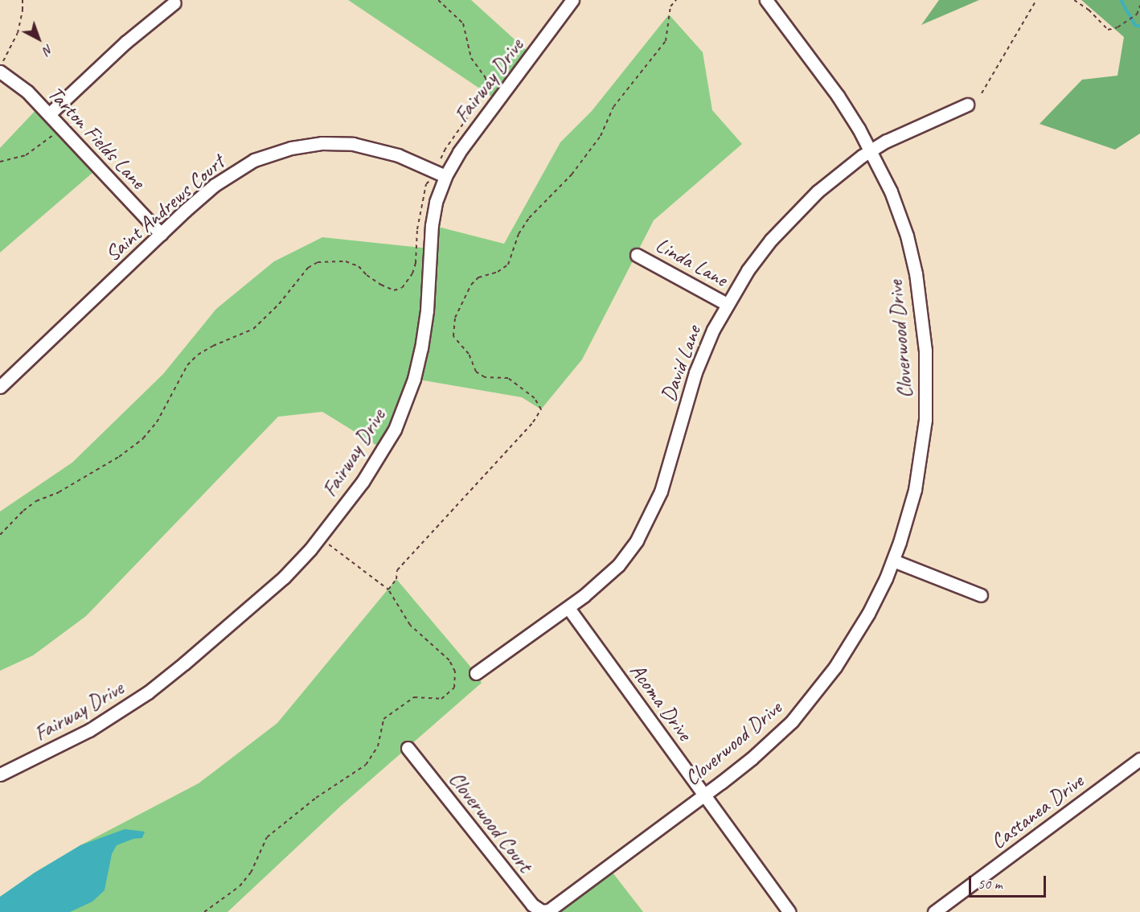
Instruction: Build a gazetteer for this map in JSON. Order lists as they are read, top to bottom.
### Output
{
  "streets": {
    "street": [
      "Fairway Drive",
      "Tarton Fields Lane",
      "Saint Andrews Court",
      "Linda Lane",
      "Cloverwood Drive",
      "David Lane",
      "Acoma Drive",
      "Castanea Drive",
      "Cloverwood Court"
    ]
  },
  "crossings": [
    ["Fairway Drive", "Saint Andrews Court"],
    ["Tarton Fields Lane", "Saint Andrews Court"],
    ["Linda Lane", "David Lane"],
    ["Cloverwood Drive", "David Lane"],
    ["Cloverwood Drive", "Acoma Drive"],
    ["Cloverwood Drive", "Cloverwood Court"],
    ["David Lane", "Acoma Drive"]
  ],
  "scale_bar": "50 m",
  "north": "bottom right"
}
